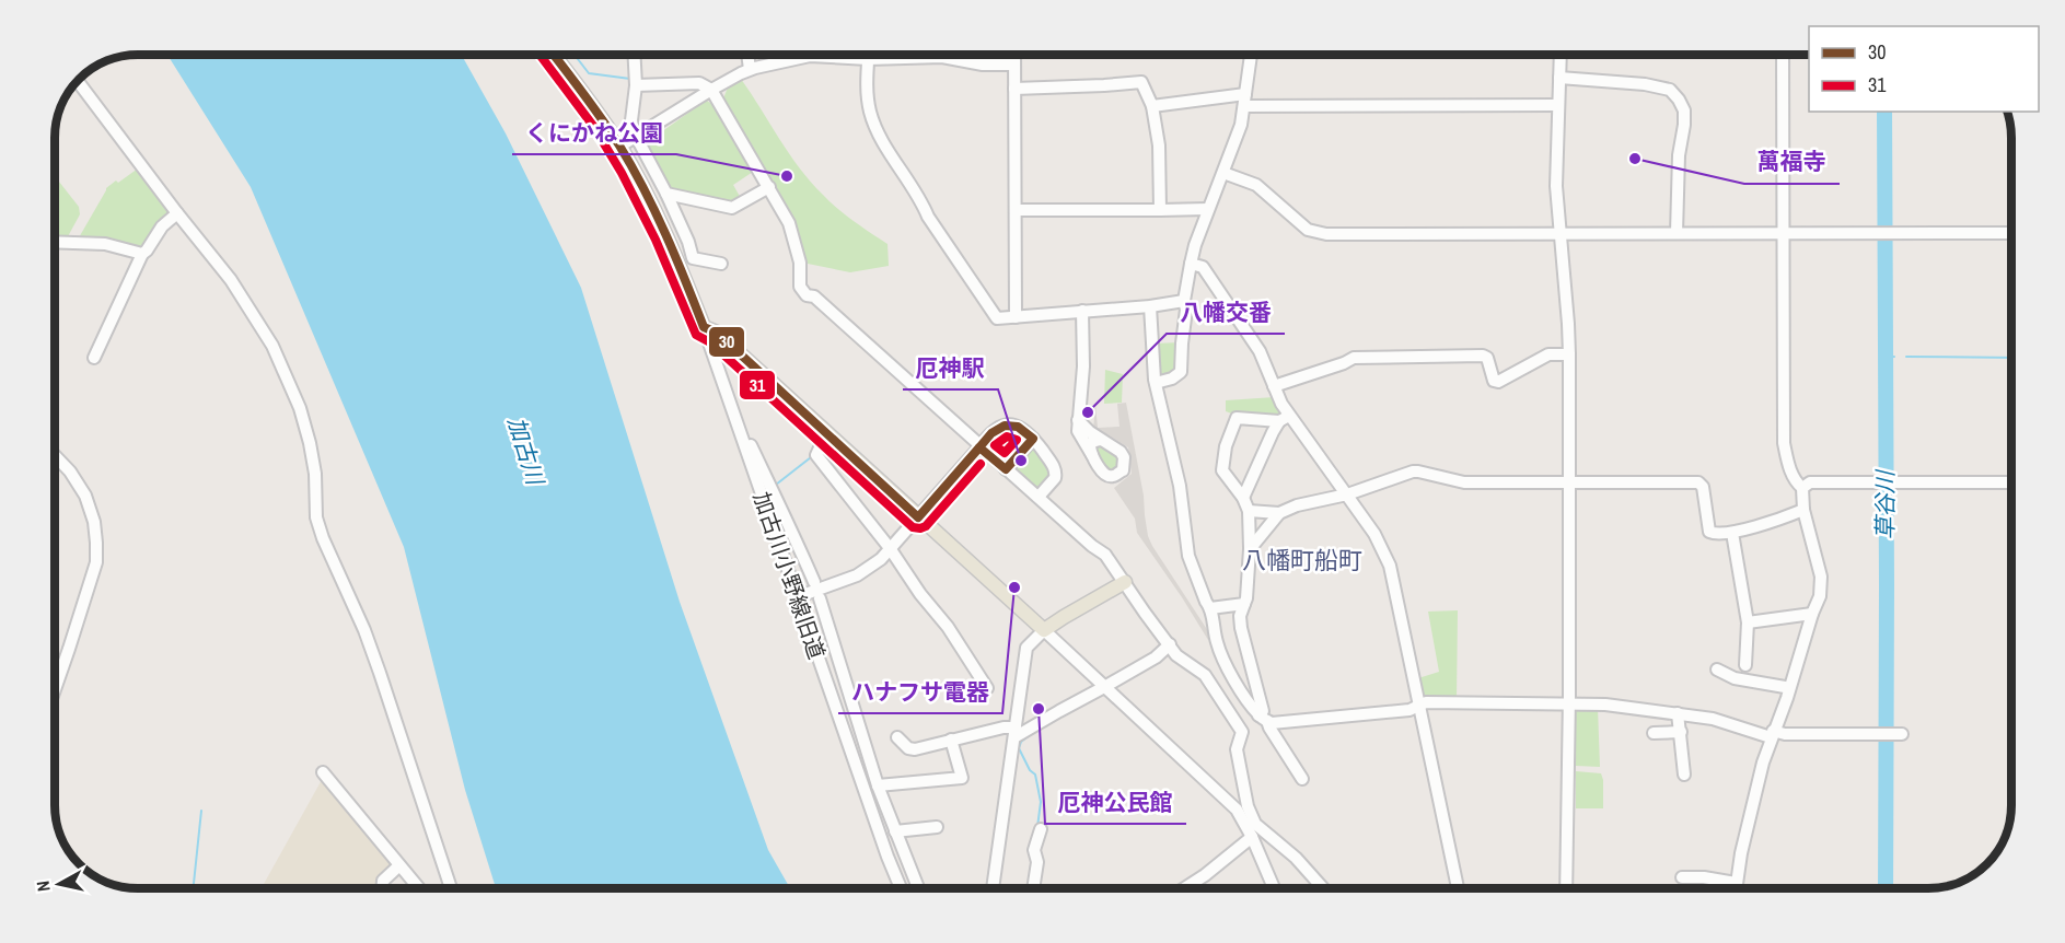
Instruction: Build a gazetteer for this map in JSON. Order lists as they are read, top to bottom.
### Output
{
  "streets": {
    "street": ["加古川小野線旧道"]
  },
  "districts": ["八幡町船町"],
  "water": ["加古川", "草谷川"],
  "places": [
    "萬福寺",
    "くにかね公園",
    "八幡交番",
    "厄神駅",
    "ハナフサ電器",
    "厄神公民館"
  ],
  "lines": ["transit line 30", "transit line 31"],
  "legend": ["30", "31"],
  "north": "left"
}
